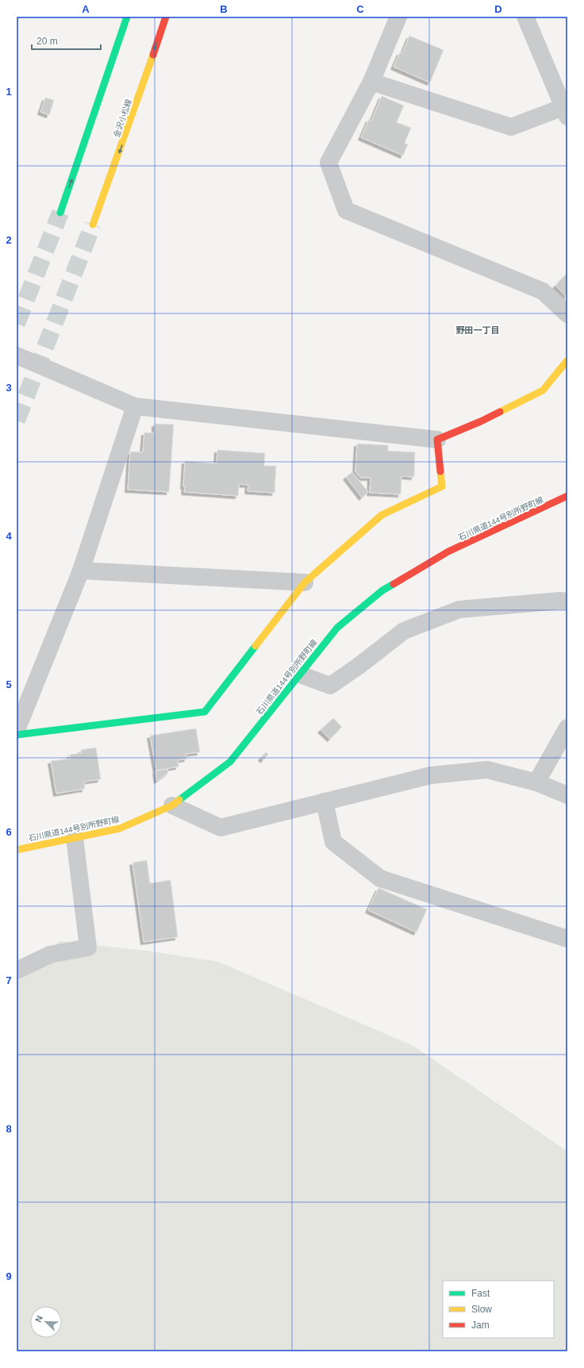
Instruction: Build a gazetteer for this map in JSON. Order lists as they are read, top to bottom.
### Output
{
  "streets": {
    "main road": ["金沢小松線", "石川県道144号別所野町線"]
  },
  "districts": ["野田一丁目"],
  "legend": ["Fast", "Slow", "Jam"],
  "scale_bar": "20 m",
  "north": "top left",
  "grid": {
    "columns": [
      "A",
      "B",
      "C",
      "D"
    ],
    "rows": [
      "1",
      "2",
      "3",
      "4",
      "5",
      "6",
      "7",
      "8",
      "9"
    ]
  }
}
